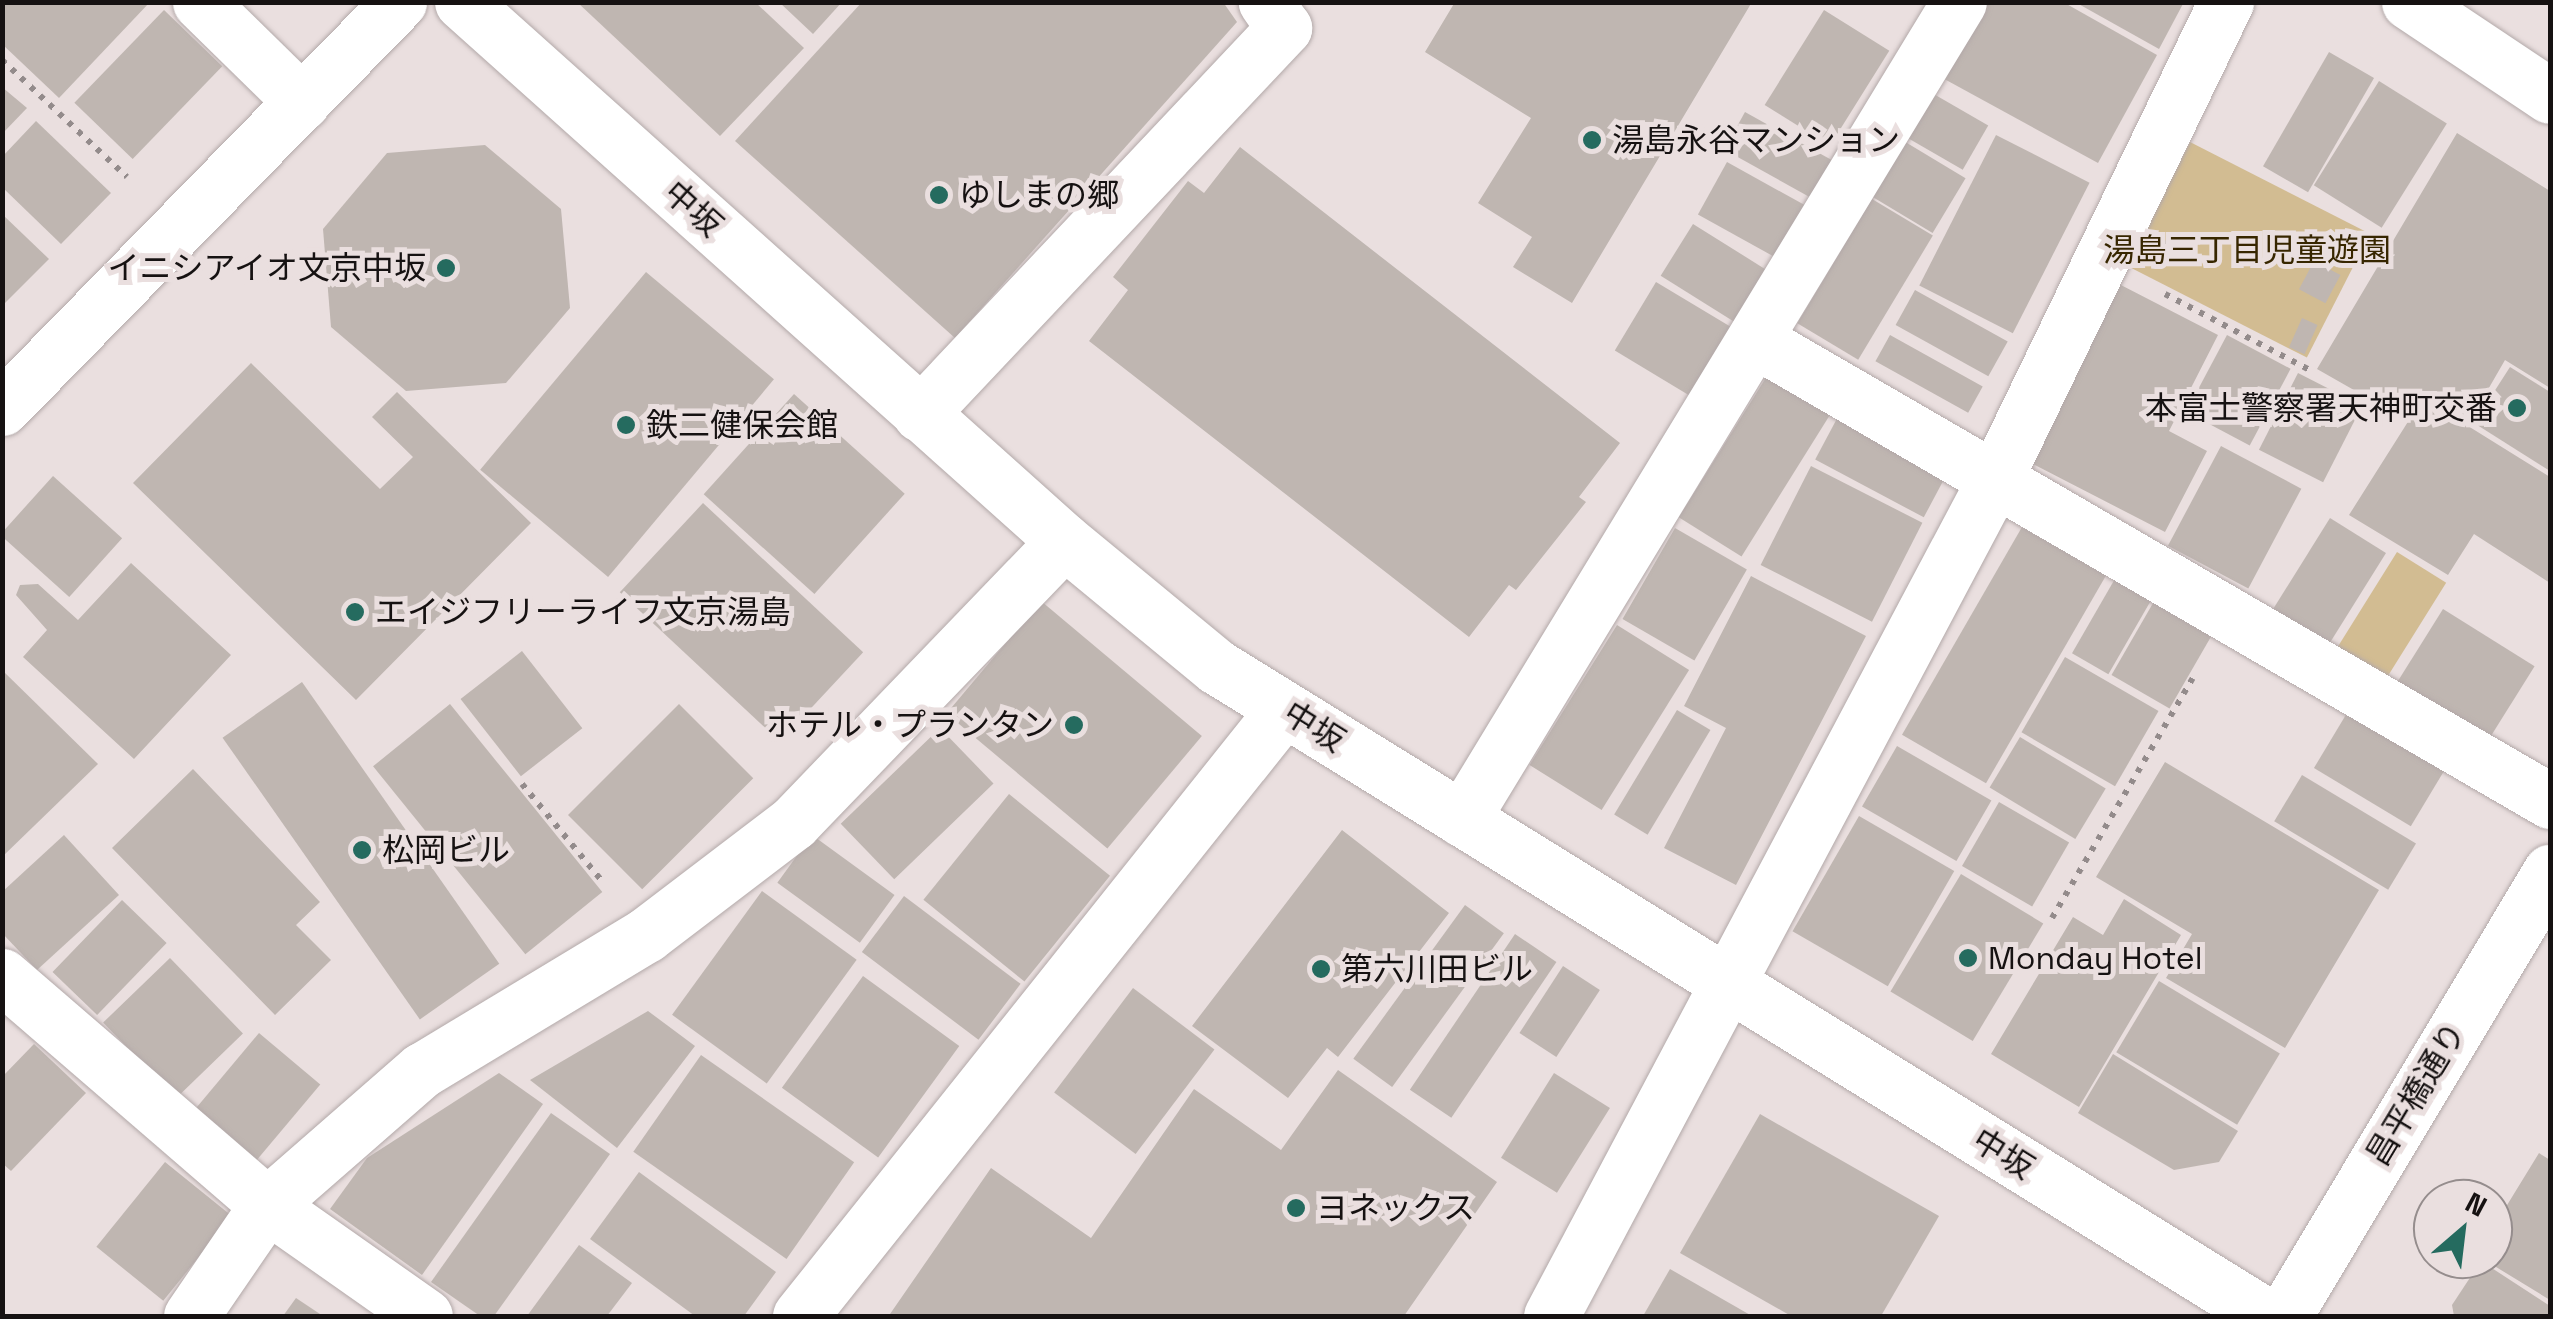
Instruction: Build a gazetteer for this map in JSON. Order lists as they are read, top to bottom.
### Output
{
  "streets": {
    "street": ["中坂", "昌平橋通り"]
  },
  "parks": ["湯島三丁目児童遊園"],
  "places": [
    "湯島永谷マンション",
    "ゆしまの郷",
    "イニシアイオ文京中坂",
    "本富士警察署天神町交番",
    "鉄二健保会館",
    "エイジフリーライフ文京湯島",
    "ホテル・プランタン",
    "松岡ビル",
    "Monday Hotel",
    "第六川田ビル",
    "ヨネックス"
  ],
  "north": "top right"
}
